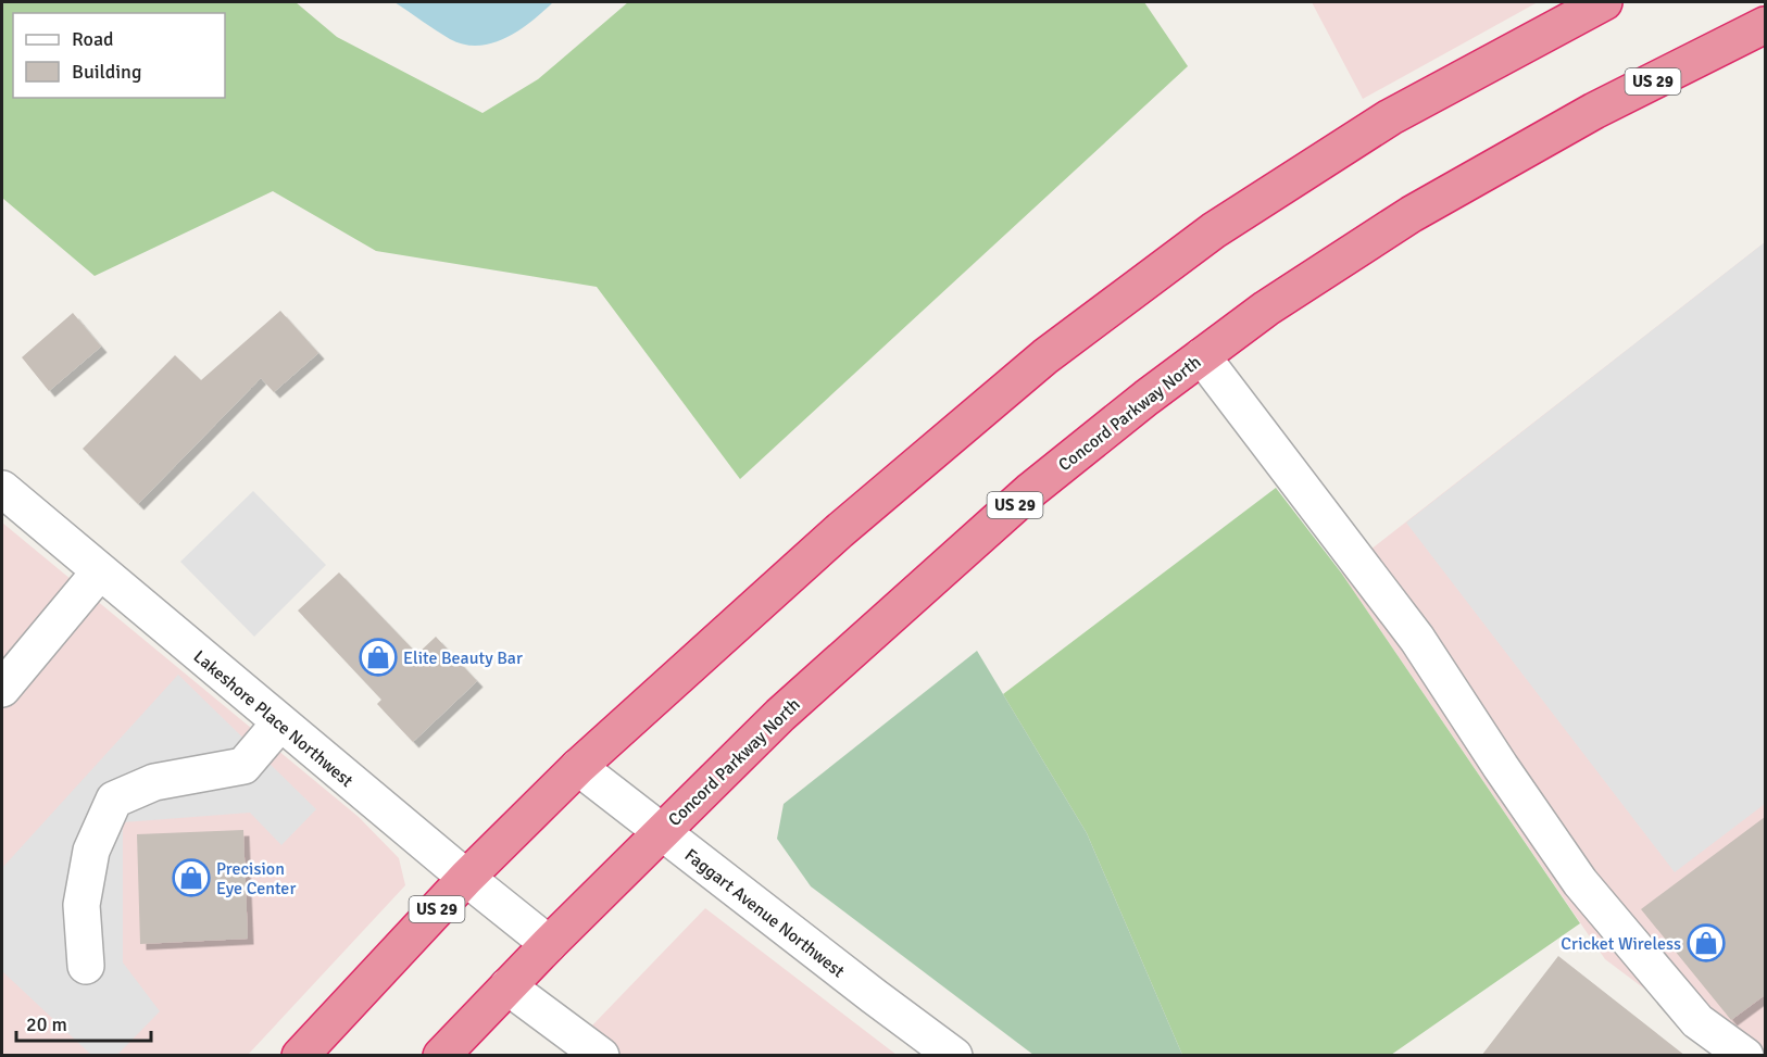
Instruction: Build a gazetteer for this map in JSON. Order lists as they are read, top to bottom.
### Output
{
  "streets": {
    "highway": ["US 29", "Concord Parkway North"],
    "street": ["Lakeshore Place Northwest", "Faggart Avenue Northwest"]
  },
  "crossings": [
    ["US 29", "Lakeshore Place Northwest"],
    ["US 29", "Faggart Avenue Northwest"],
    ["Concord Parkway North", "Lakeshore Place Northwest"],
    ["Concord Parkway North", "Faggart Avenue Northwest"]
  ],
  "places": {
    "shop": ["Elite Beauty Bar", "Precision Eye Center", "Cricket Wireless"]
  },
  "legend": ["Road", "Building"],
  "scale_bar": "20 m"
}
